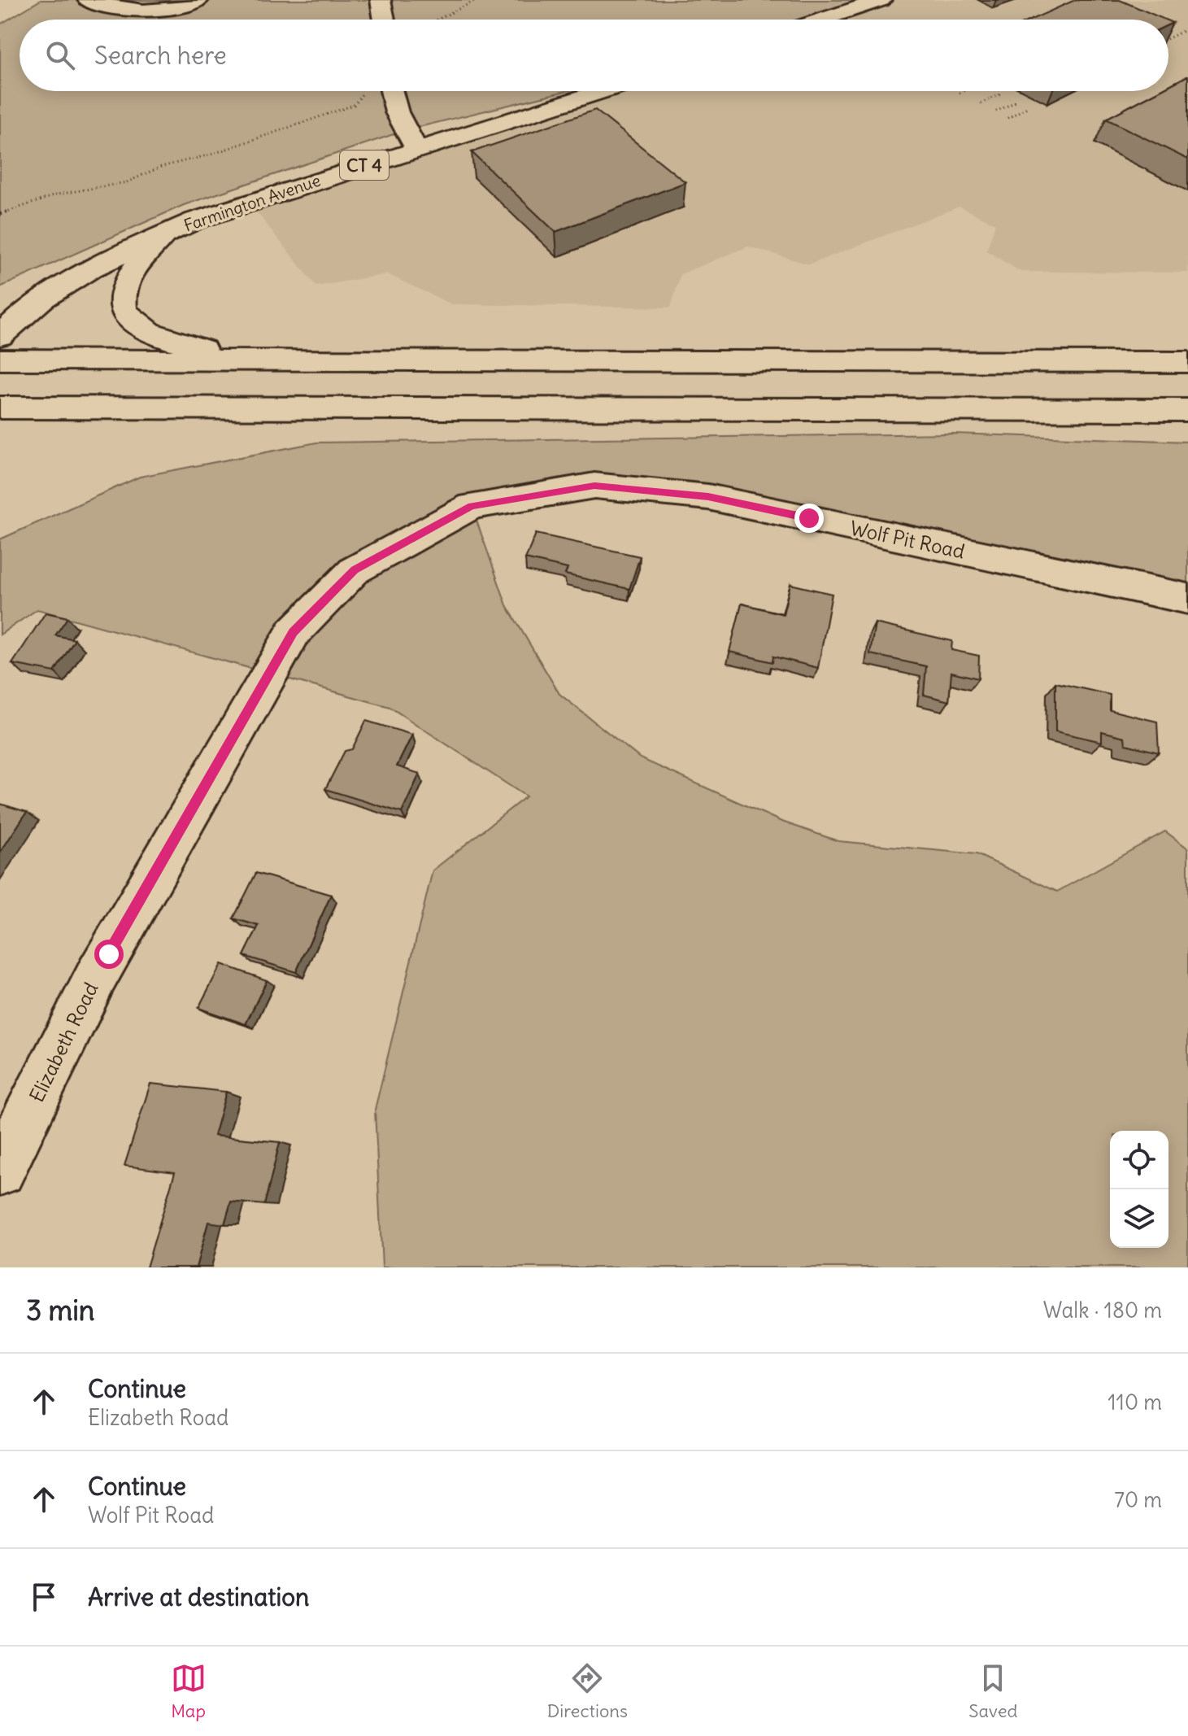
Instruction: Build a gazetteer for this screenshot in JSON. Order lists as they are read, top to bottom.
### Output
{
  "streets": {
    "main road": [
      "CT 4",
      "Farmington Avenue",
      "Wolf Pit Road",
      "Elizabeth Road"
    ]
  },
  "crossings": [
    ["Wolf Pit Road", "Elizabeth Road"]
  ],
  "page": {
    "search": "Search here",
    "heading": ["3 min", "Walk · 180 m"],
    "list": [
      ["Continue", "Elizabeth Road", "110 m"],
      ["Continue", "Wolf Pit Road", "70 m"],
      "Arrive at destination"
    ],
    "nav": ["Map", "Directions", "Saved"]
  }
}
